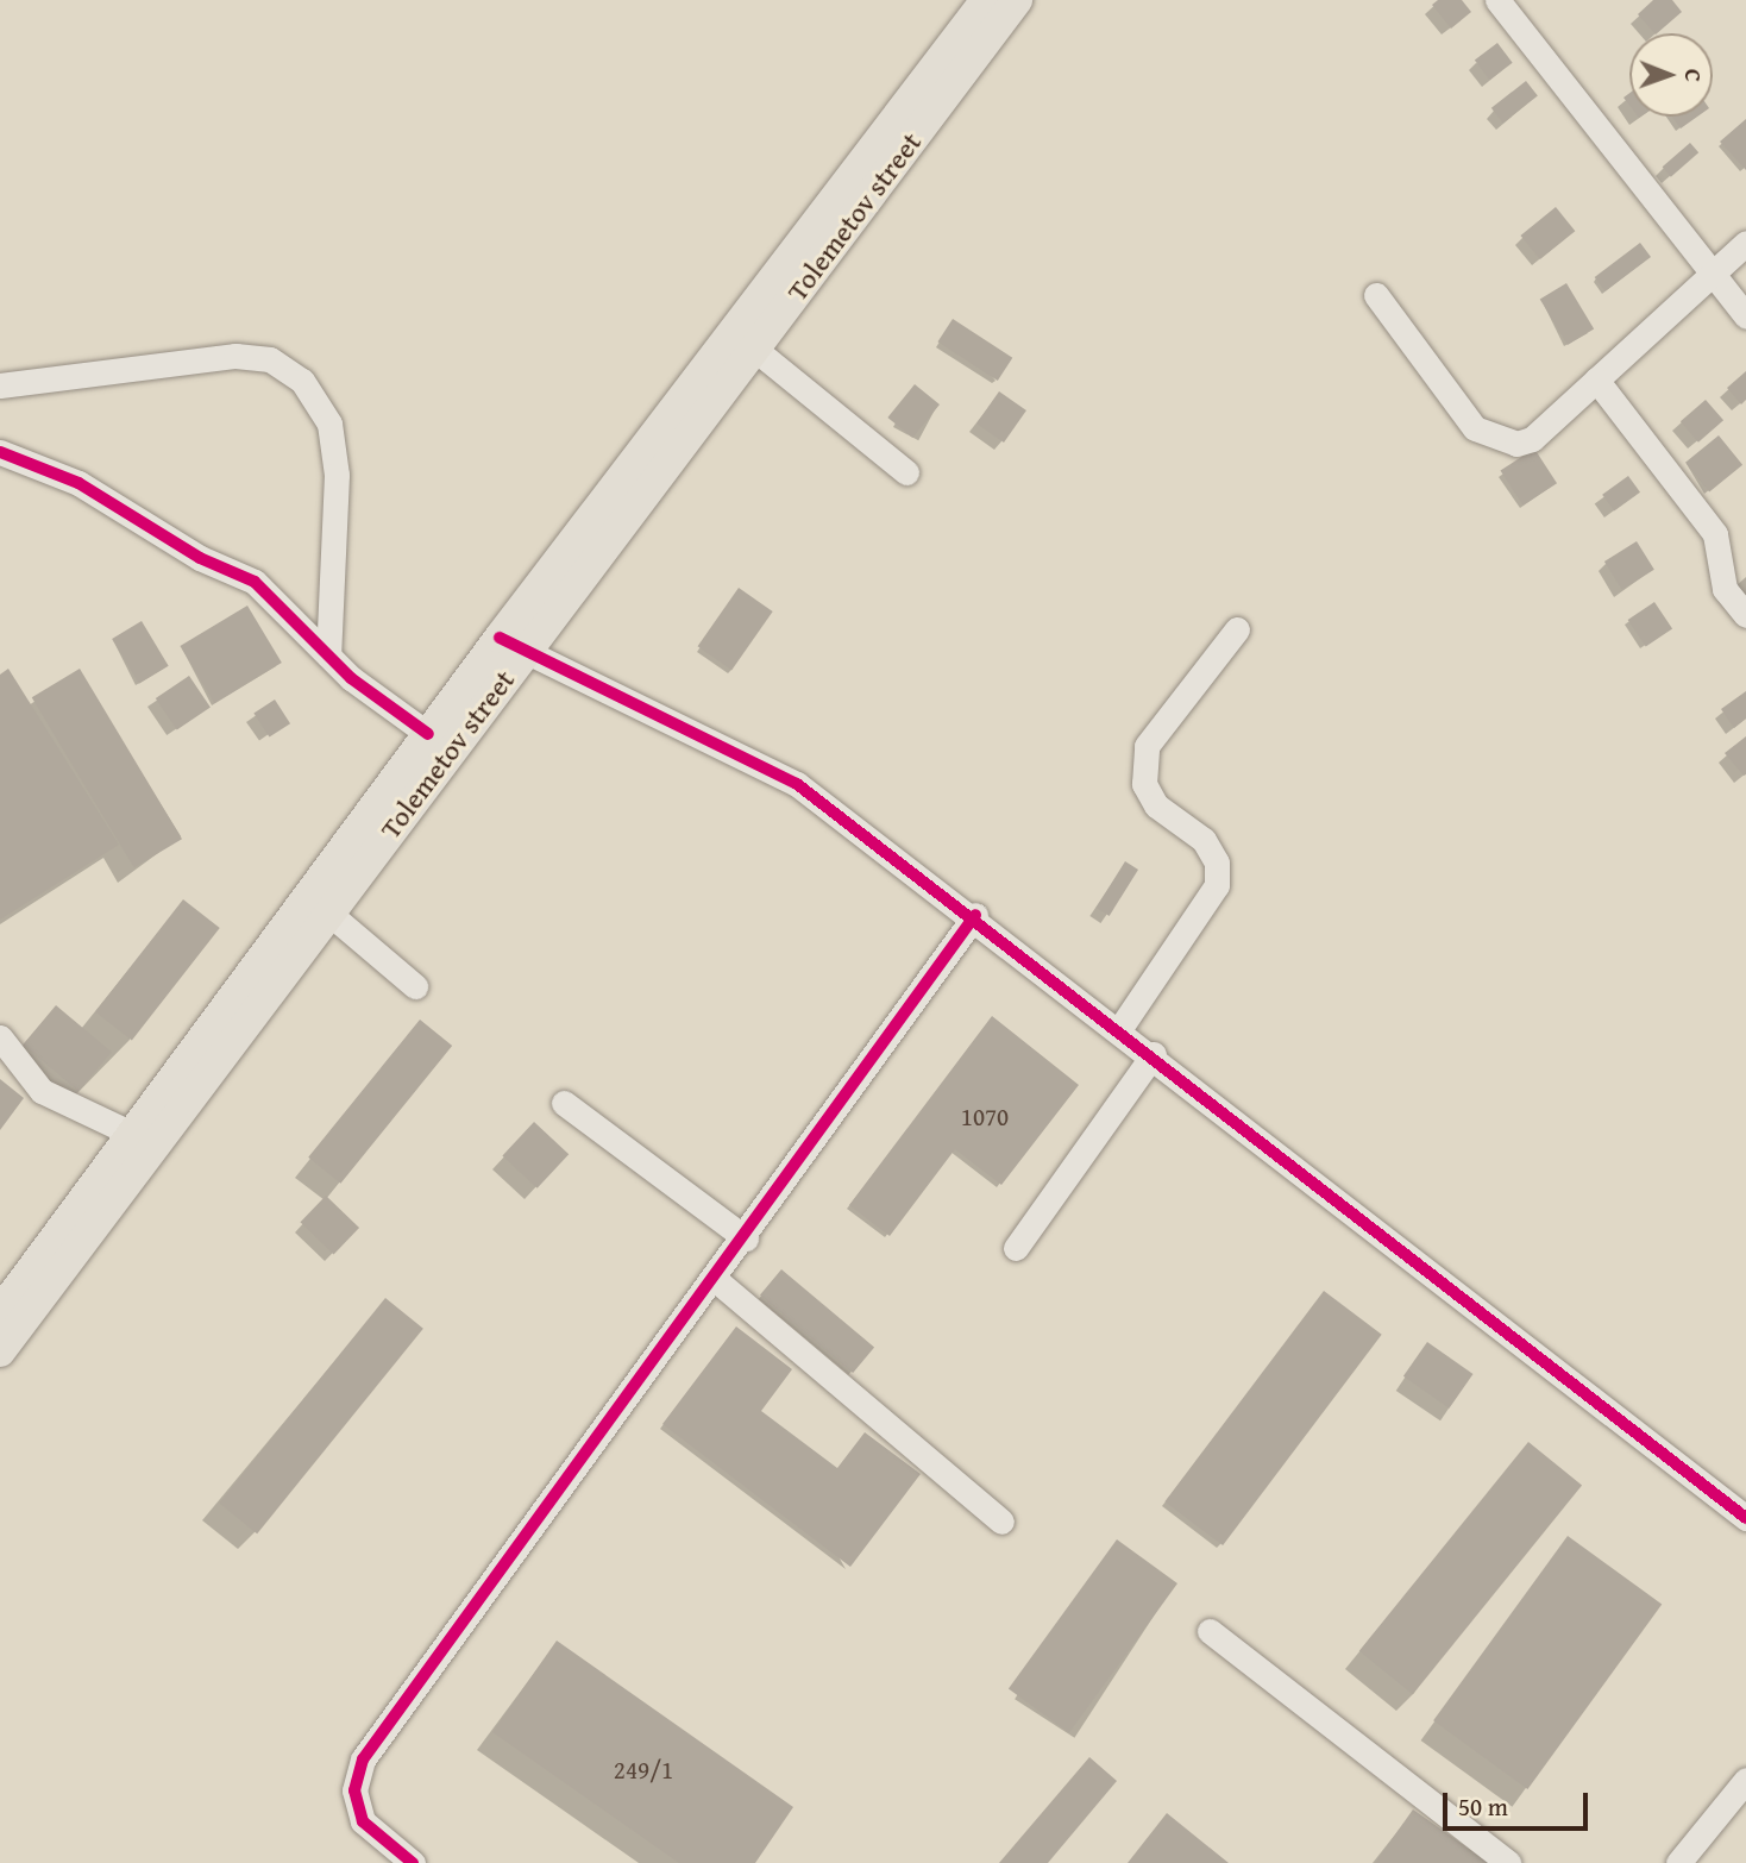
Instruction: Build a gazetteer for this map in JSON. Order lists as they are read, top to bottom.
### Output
{
  "streets": {
    "main road": ["Tolemetov street"]
  },
  "house_numbers": ["1070", "249/1"],
  "scale_bar": "50 m",
  "north": "right"
}
